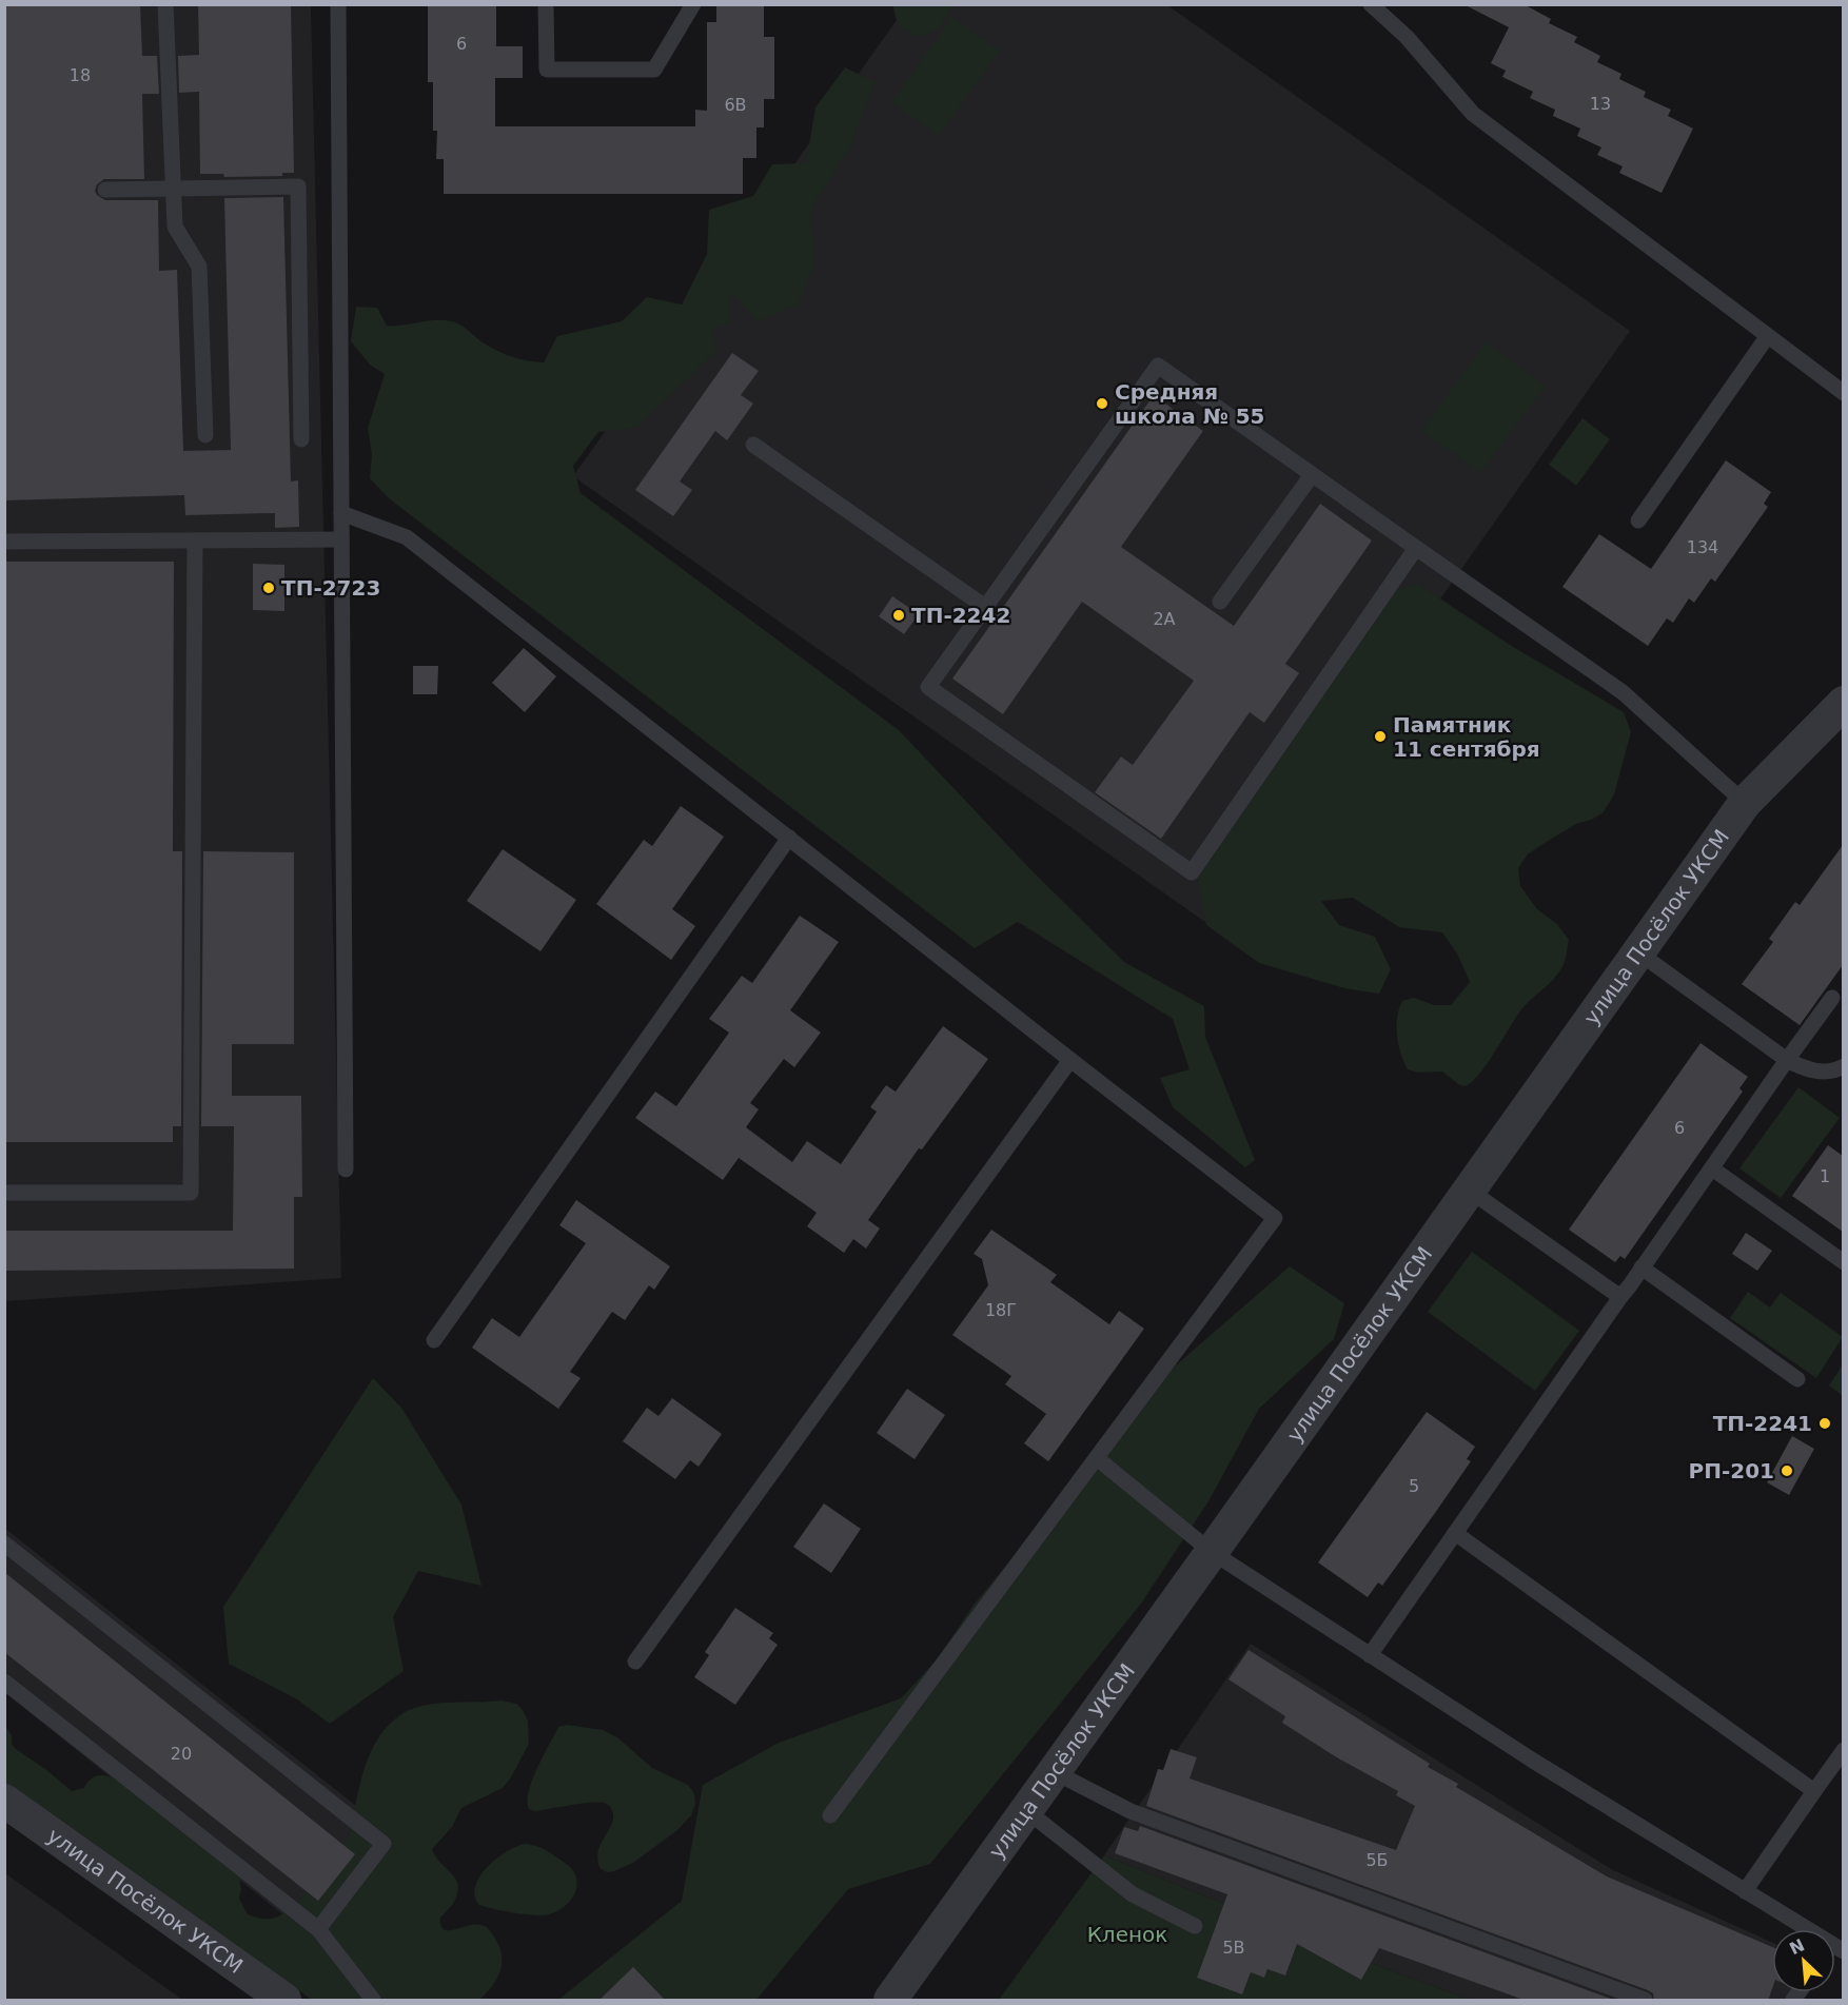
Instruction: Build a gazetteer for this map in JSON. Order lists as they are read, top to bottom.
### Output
{
  "streets": {
    "street": ["улица Посёлок УКСМ"]
  },
  "parks": ["Кленок"],
  "places": [
    "Средняя школа № 55",
    "ТП-2723",
    "ТП-2242",
    "Памятник 11 сентября",
    "ТП-2241",
    "РП-201"
  ],
  "house_numbers": [
    "6",
    "18",
    "13",
    "6В",
    "134",
    "2А",
    "6",
    "1",
    "18Г",
    "5",
    "20",
    "5Б",
    "5В"
  ],
  "north": "top left"
}
